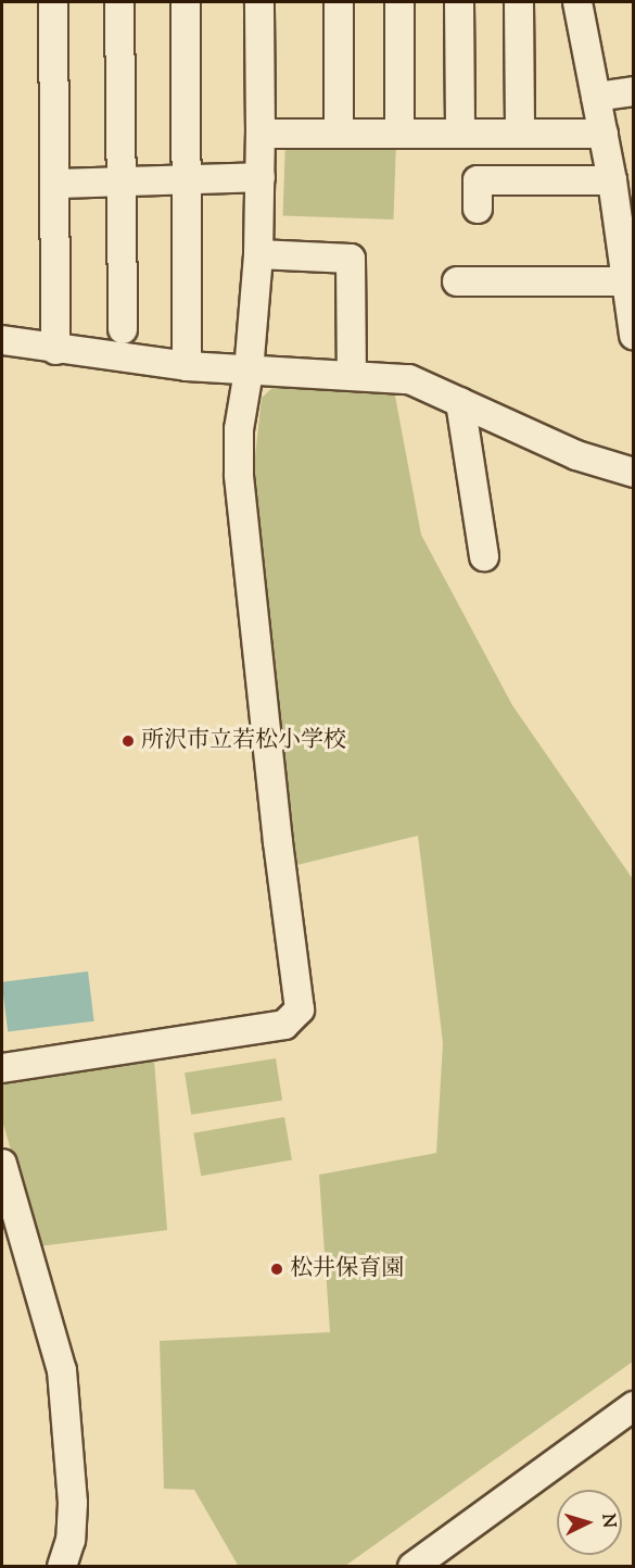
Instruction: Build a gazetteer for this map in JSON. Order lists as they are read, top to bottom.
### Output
{
  "places": ["所沢市立若松小学校", "松井保育園"],
  "north": "right"
}
